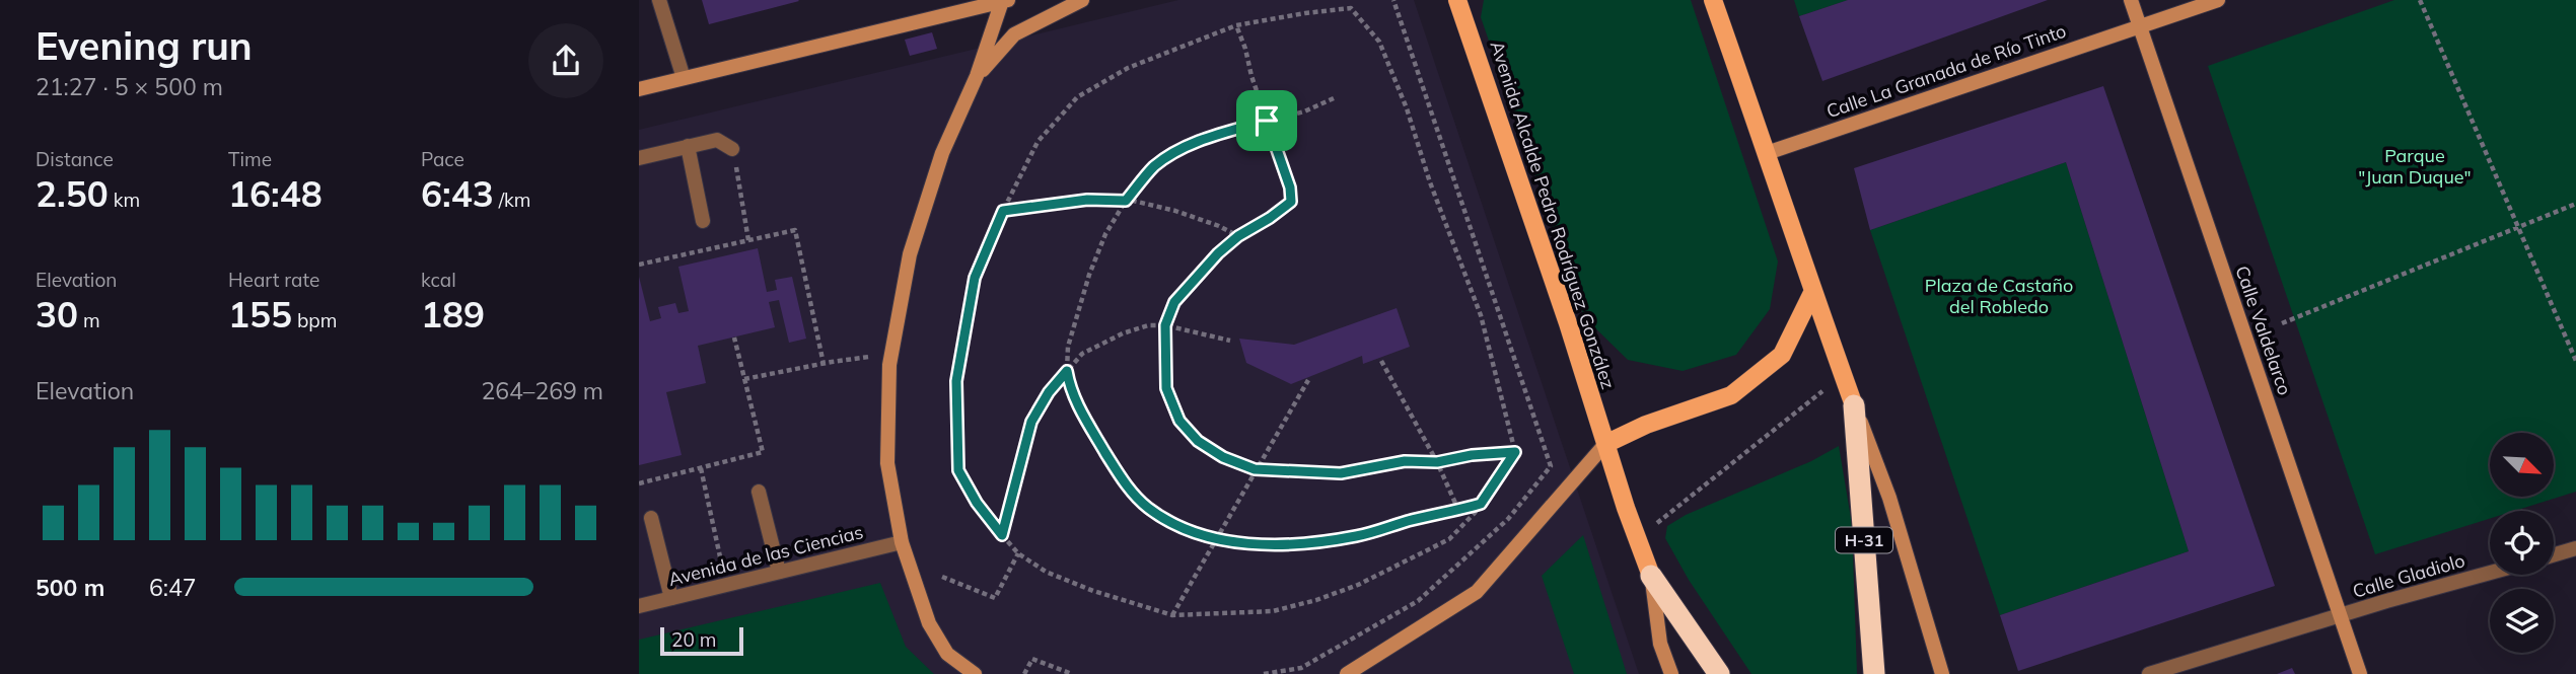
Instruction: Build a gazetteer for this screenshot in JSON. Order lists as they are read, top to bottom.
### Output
{
  "streets": {
    "highway": ["H-31"],
    "main road": ["Avenida Alcalde Pedro Rodríguez González"],
    "street": [
      "Calle La Granada de Río Tinto",
      "Calle Valdelarco",
      "Avenida de las Ciencias",
      "Calle Gladiolo"
    ]
  },
  "crossings": [
    ["Calle La Granada de Río Tinto", "Calle Valdelarco"],
    ["Calle Valdelarco", "Calle Gladiolo"]
  ],
  "parks": ["Parque \"Juan Duque\"", "Plaza de Castaño del Robledo"],
  "scale_bar": "20 m",
  "north": "bottom right",
  "page": {
    "heading": ["Evening run", "21:27 · 5 × 500 m"],
    "stats": [
      ["Distance", "2.50 km"],
      ["Time", "16:48"],
      ["Pace", "6:43 /km"],
      ["Elevation", "30 m"],
      ["Heart rate", "155 bpm"],
      ["kcal", "189"]
    ],
    "chart": ["Elevation", "264–269 m"],
    "list": [
      {
        "name": "500 m",
        "note": "6:47"
      }
    ],
    "scale": "20 m"
  }
}
